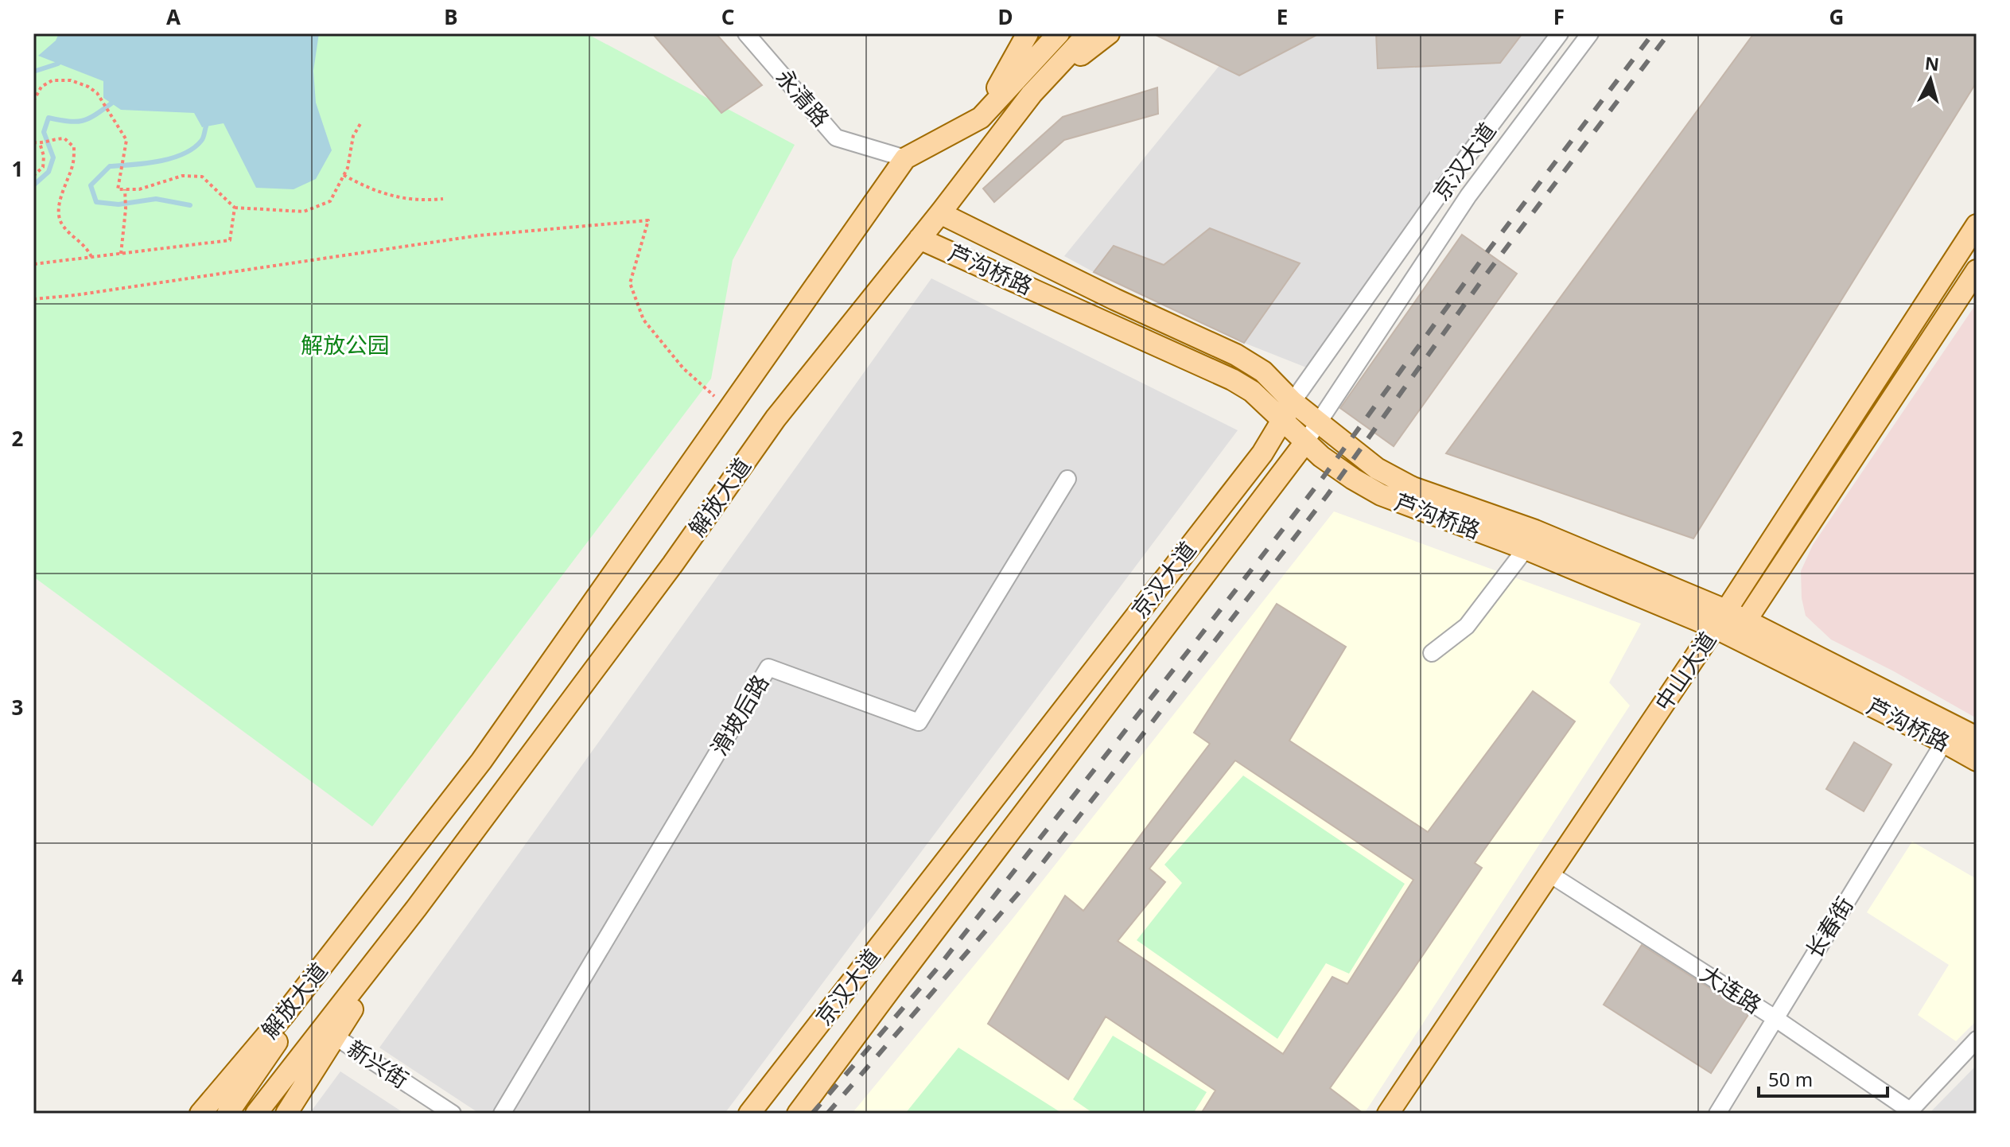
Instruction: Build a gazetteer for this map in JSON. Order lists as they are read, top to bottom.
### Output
{
  "streets": {
    "main road": [
      "京汉大道",
      "芦沟桥路",
      "解放大道",
      "中山大道"
    ],
    "street": [
      "永清路",
      "滑坡后路",
      "长春街",
      "大连路",
      "新兴街"
    ]
  },
  "crossings": [
    ["永清路", "解放大道"],
    ["京汉大道", "芦沟桥路"],
    ["芦沟桥路", "解放大道"],
    ["芦沟桥路", "中山大道"],
    ["芦沟桥路", "长春街"],
    ["解放大道", "新兴街"],
    ["中山大道", "大连路"],
    ["长春街", "大连路"]
  ],
  "parks": ["解放公园"],
  "scale_bar": "50 m",
  "north": "top",
  "grid": {
    "columns": [
      "A",
      "B",
      "C",
      "D",
      "E",
      "F",
      "G"
    ],
    "rows": [
      "1",
      "2",
      "3",
      "4"
    ]
  }
}
